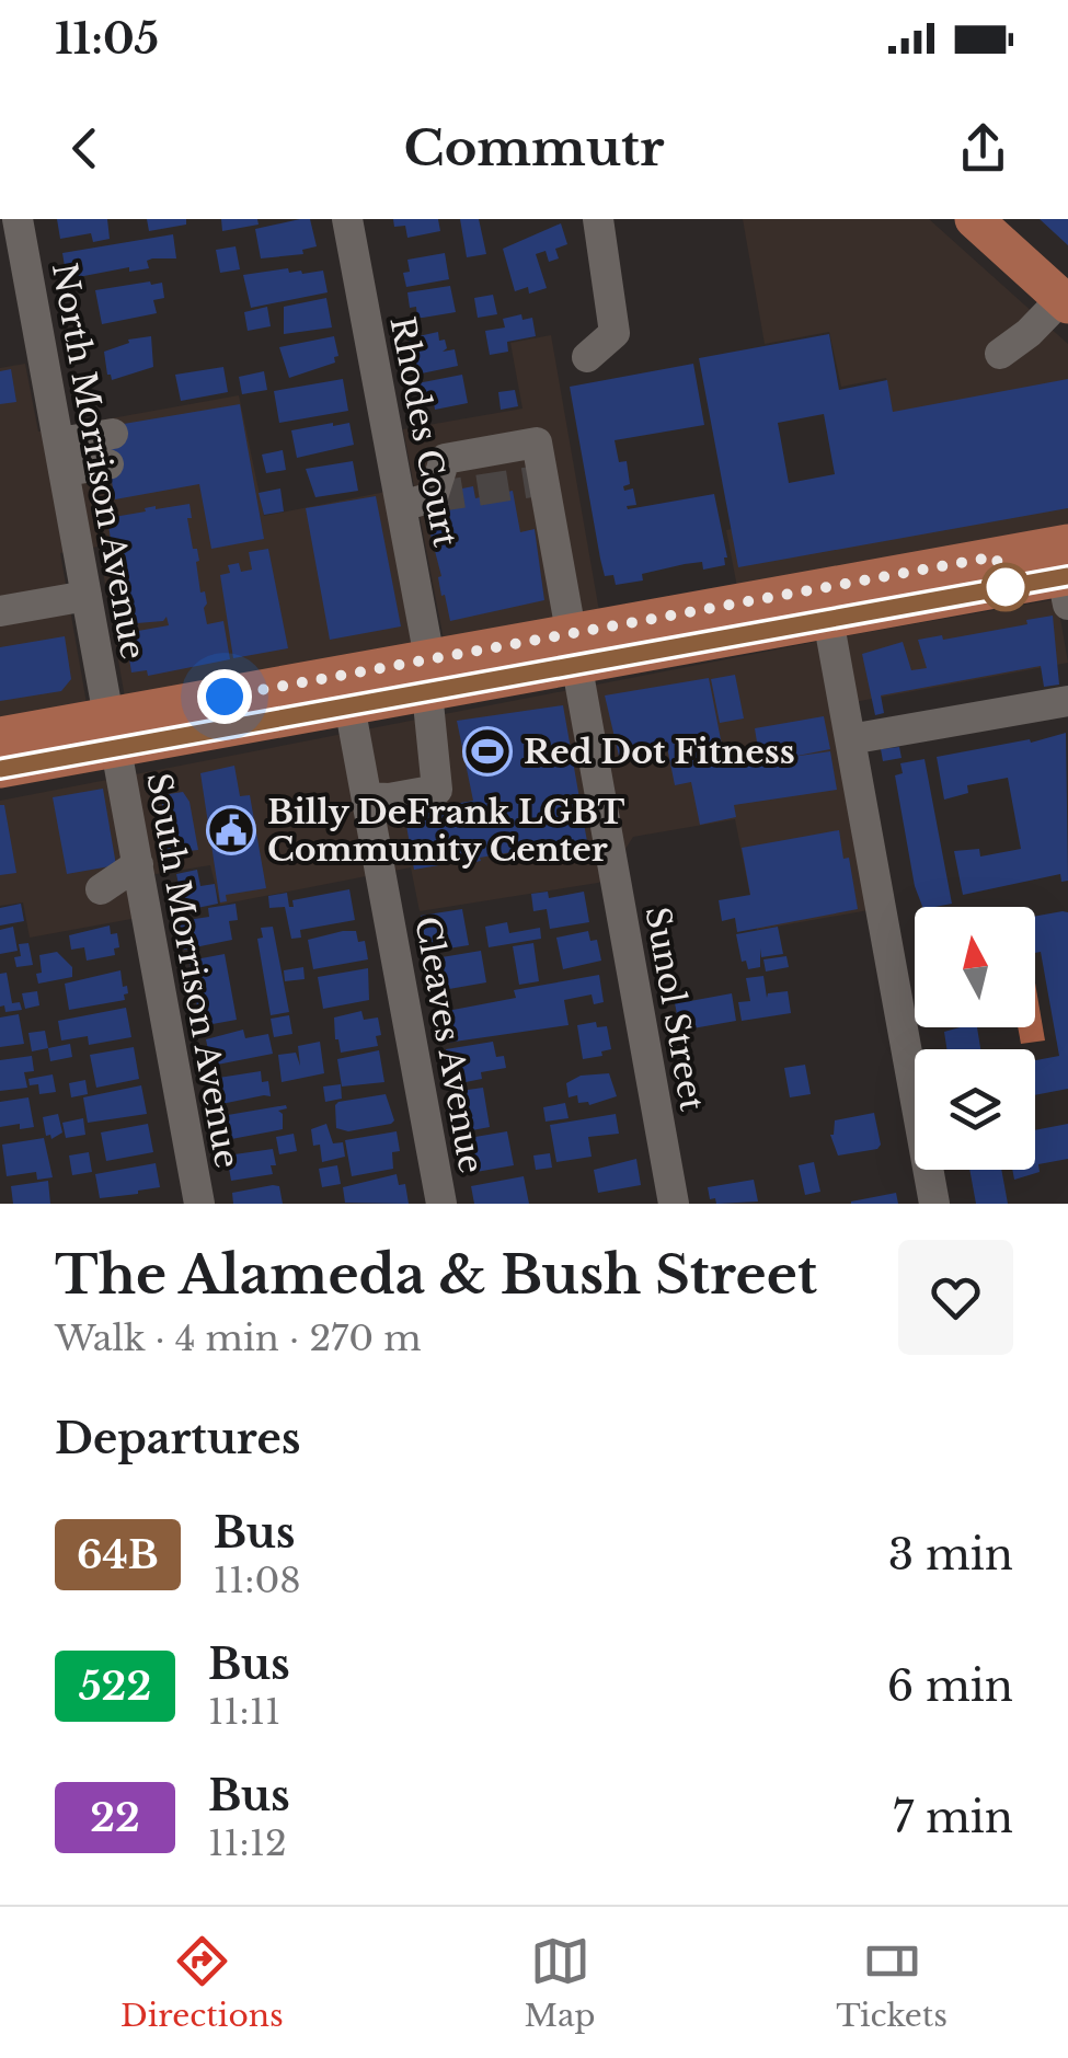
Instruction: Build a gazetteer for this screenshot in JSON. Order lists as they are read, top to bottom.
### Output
{
  "streets": {
    "street": [
      "Rhodes Court",
      "North Morrison Avenue",
      "South Morrison Avenue",
      "Sunol Street",
      "Cleaves Avenue"
    ]
  },
  "crossings": [
    ["Rhodes Court", "Sunol Street"],
    ["Rhodes Court", "Cleaves Avenue"],
    ["North Morrison Avenue", "South Morrison Avenue"]
  ],
  "places": {
    "sports": ["Red Dot Fitness"],
    "public building": ["Billy DeFrank LGBT Community Center"]
  },
  "lines": ["bus line 64B"],
  "north": "top",
  "page": {
    "status": "11:05",
    "header": "Commutr",
    "heading": [
      ["The Alameda & Bush Street", "Walk · 4 min · 270 m"],
      "Departures"
    ],
    "list": [
      {
        "mark": "64B",
        "name": "Bus",
        "note": "11:08",
        "value": "3 min"
      },
      {
        "mark": "522",
        "name": "Bus",
        "note": "11:11",
        "value": "6 min"
      },
      {
        "mark": "22",
        "name": "Bus",
        "note": "11:12",
        "value": "7 min"
      }
    ],
    "tabs": ["Directions", "Map", "Tickets"]
  }
}
